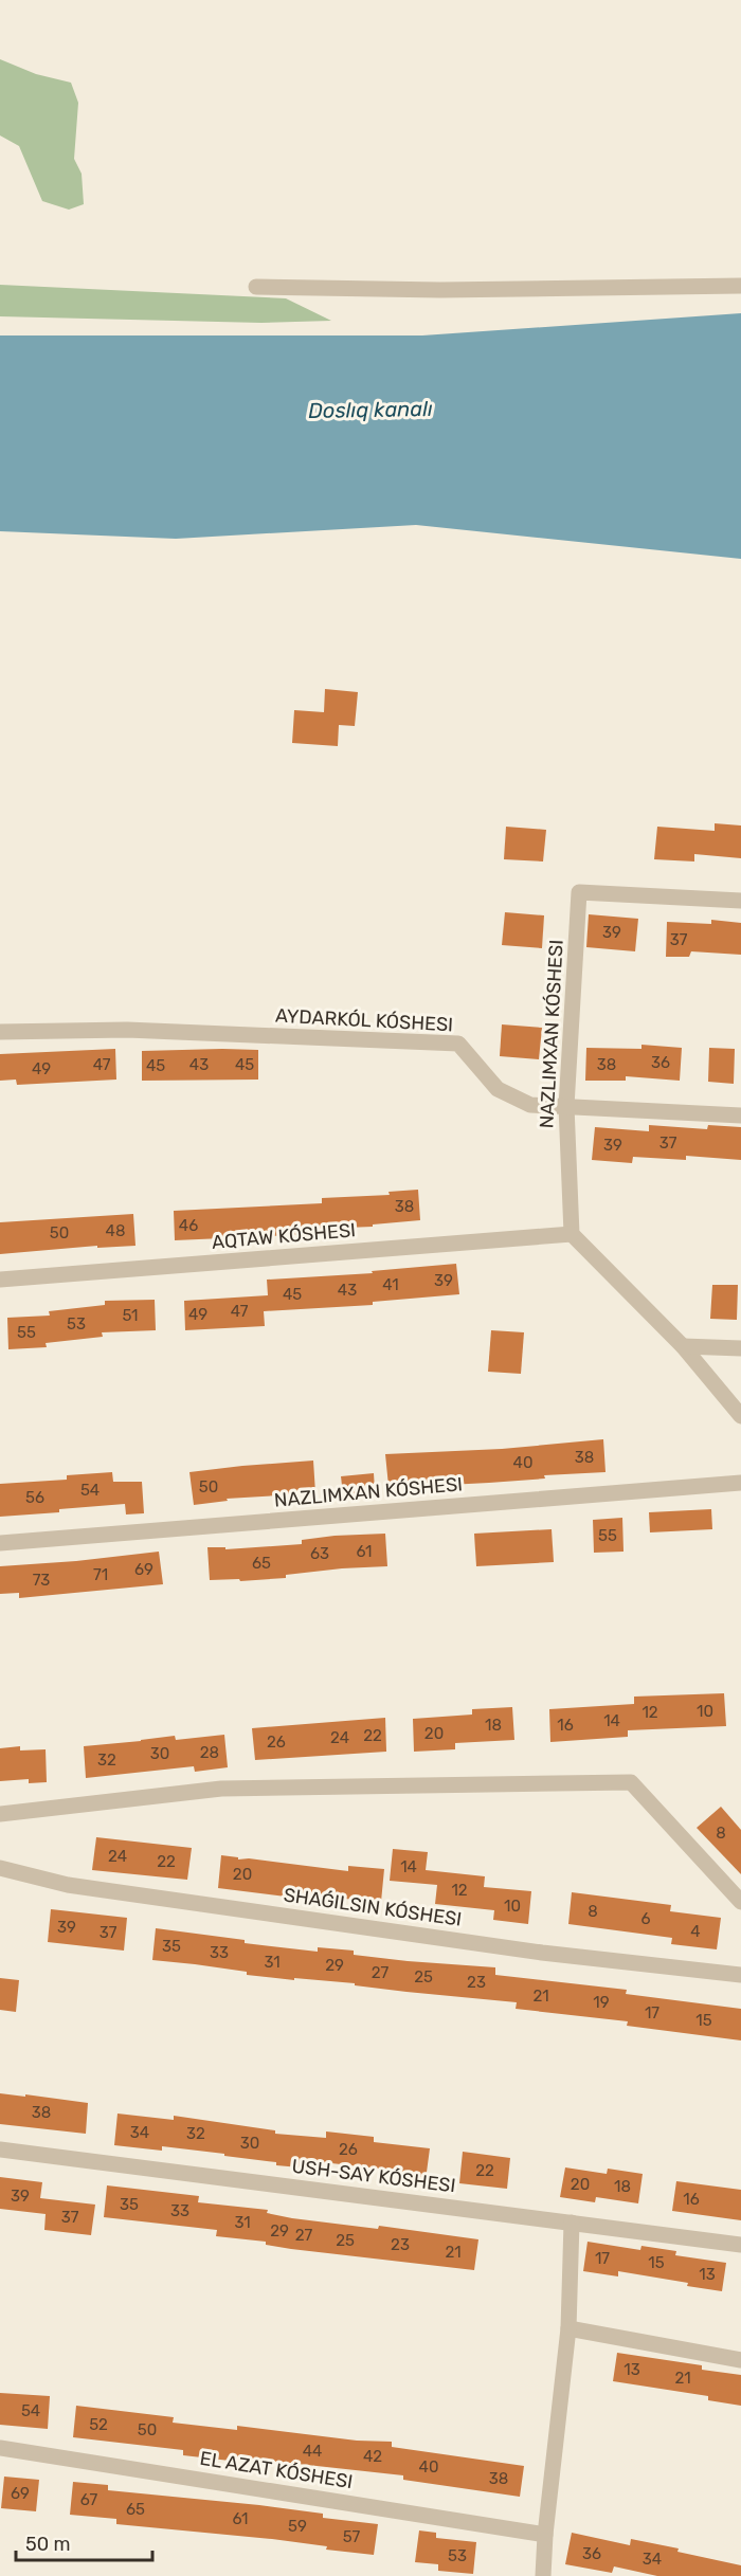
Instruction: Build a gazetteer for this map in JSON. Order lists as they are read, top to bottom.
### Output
{
  "streets": {
    "street": [
      "AYDARKÓL KÓSHESI",
      "AQTAW KÓSHESI",
      "USH-SAY KÓSHESI",
      "EL AZAT KÓSHESI"
    ]
  },
  "water": ["Doslıq kanalı"],
  "house_numbers": [
    "39",
    "37",
    "36",
    "47",
    "43",
    "45",
    "38",
    "45",
    "49",
    "37",
    "39",
    "38",
    "46",
    "48",
    "50",
    "39",
    "41",
    "43",
    "45",
    "47",
    "49",
    "51",
    "53",
    "55",
    "38",
    "40",
    "50",
    "54",
    "56",
    "55",
    "61",
    "63",
    "65",
    "69",
    "71",
    "73",
    "10",
    "12",
    "14",
    "18",
    "16",
    "20",
    "22",
    "24",
    "26",
    "28",
    "30",
    "32",
    "8",
    "24",
    "22",
    "14",
    "20",
    "12",
    "10",
    "8",
    "6",
    "39",
    "4",
    "37",
    "35",
    "33",
    "31",
    "29",
    "27",
    "25",
    "23",
    "21",
    "19",
    "17",
    "15",
    "38",
    "34",
    "32",
    "30",
    "26",
    "22",
    "20",
    "18",
    "39",
    "16",
    "35",
    "33",
    "37",
    "31",
    "29",
    "27",
    "25",
    "23",
    "21",
    "17",
    "15",
    "13",
    "13",
    "21",
    "54",
    "52",
    "50",
    "44",
    "42",
    "40",
    "38",
    "69",
    "67",
    "65",
    "61",
    "59",
    "57",
    "36",
    "53",
    "34"
  ],
  "scale_bar": "50 m"
}
